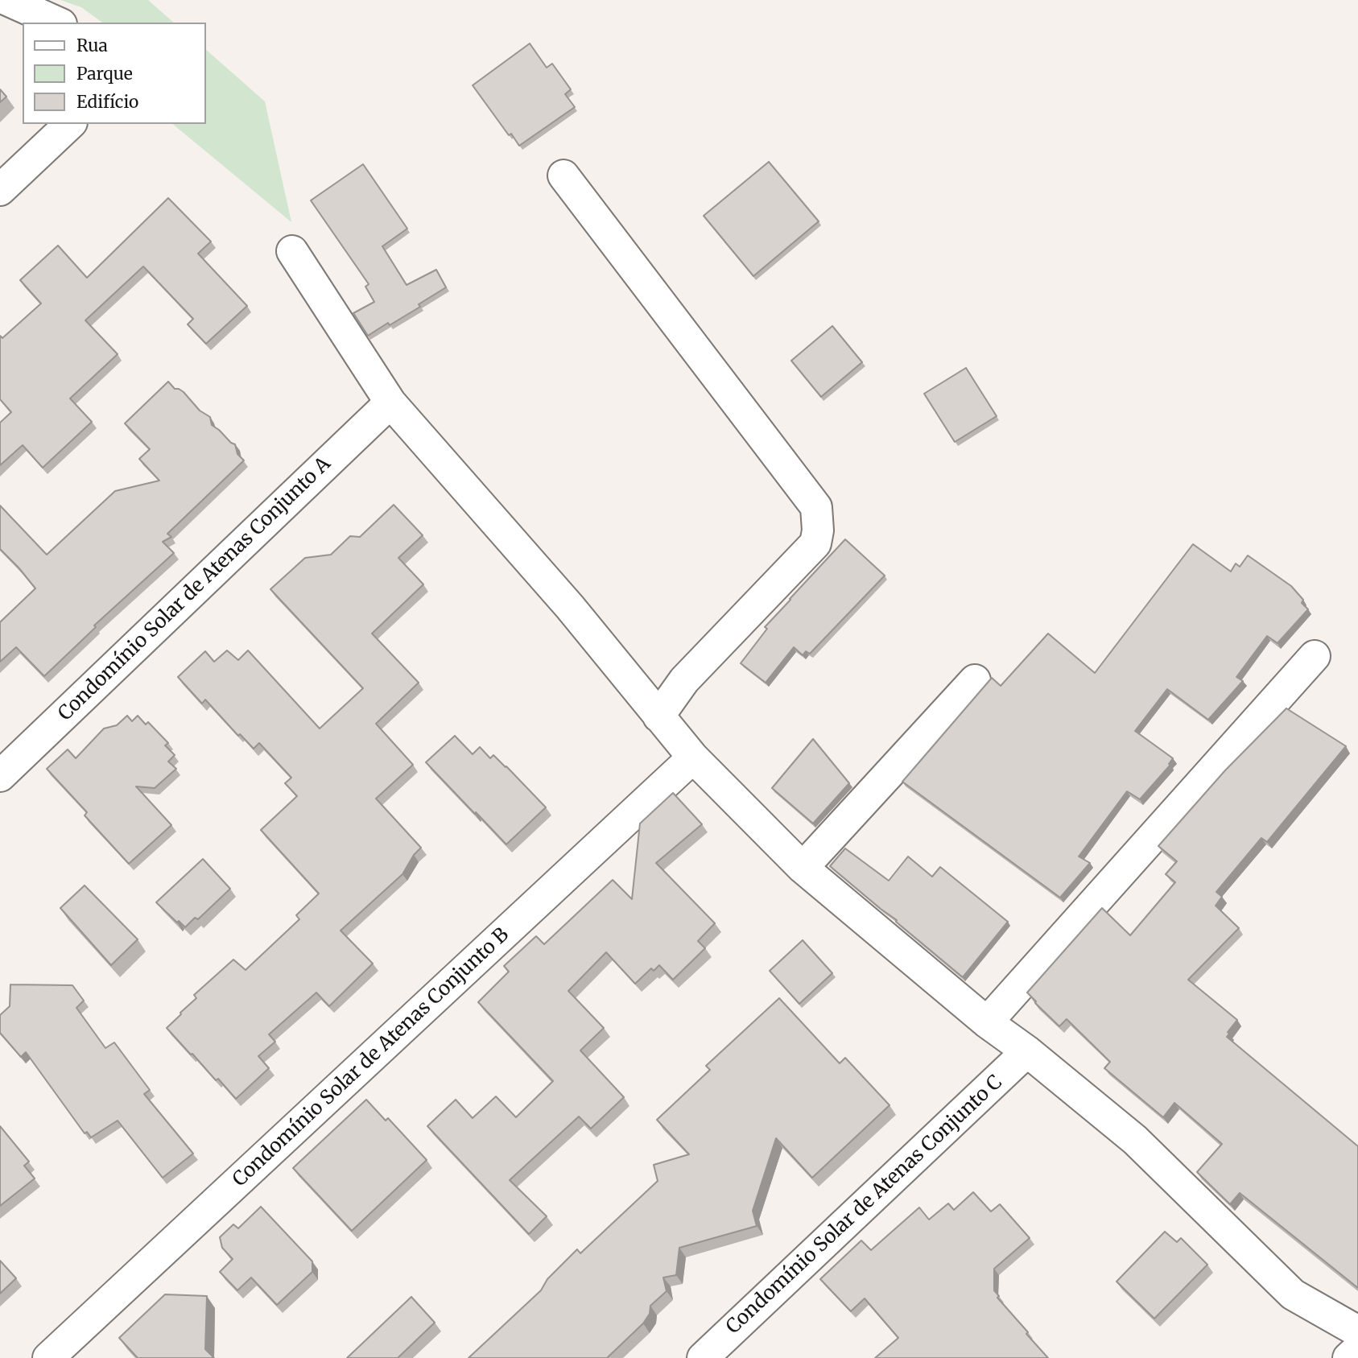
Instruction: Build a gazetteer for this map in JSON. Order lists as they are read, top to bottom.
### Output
{
  "streets": {
    "street": ["Condomínio Solar de Atenas Conjunto A", "Condomínio Solar de Atenas Conjunto B", "Condomínio Solar de Atenas Conjunto C"]
  },
  "legend": ["Rua", "Parque", "Edifício"]
}
